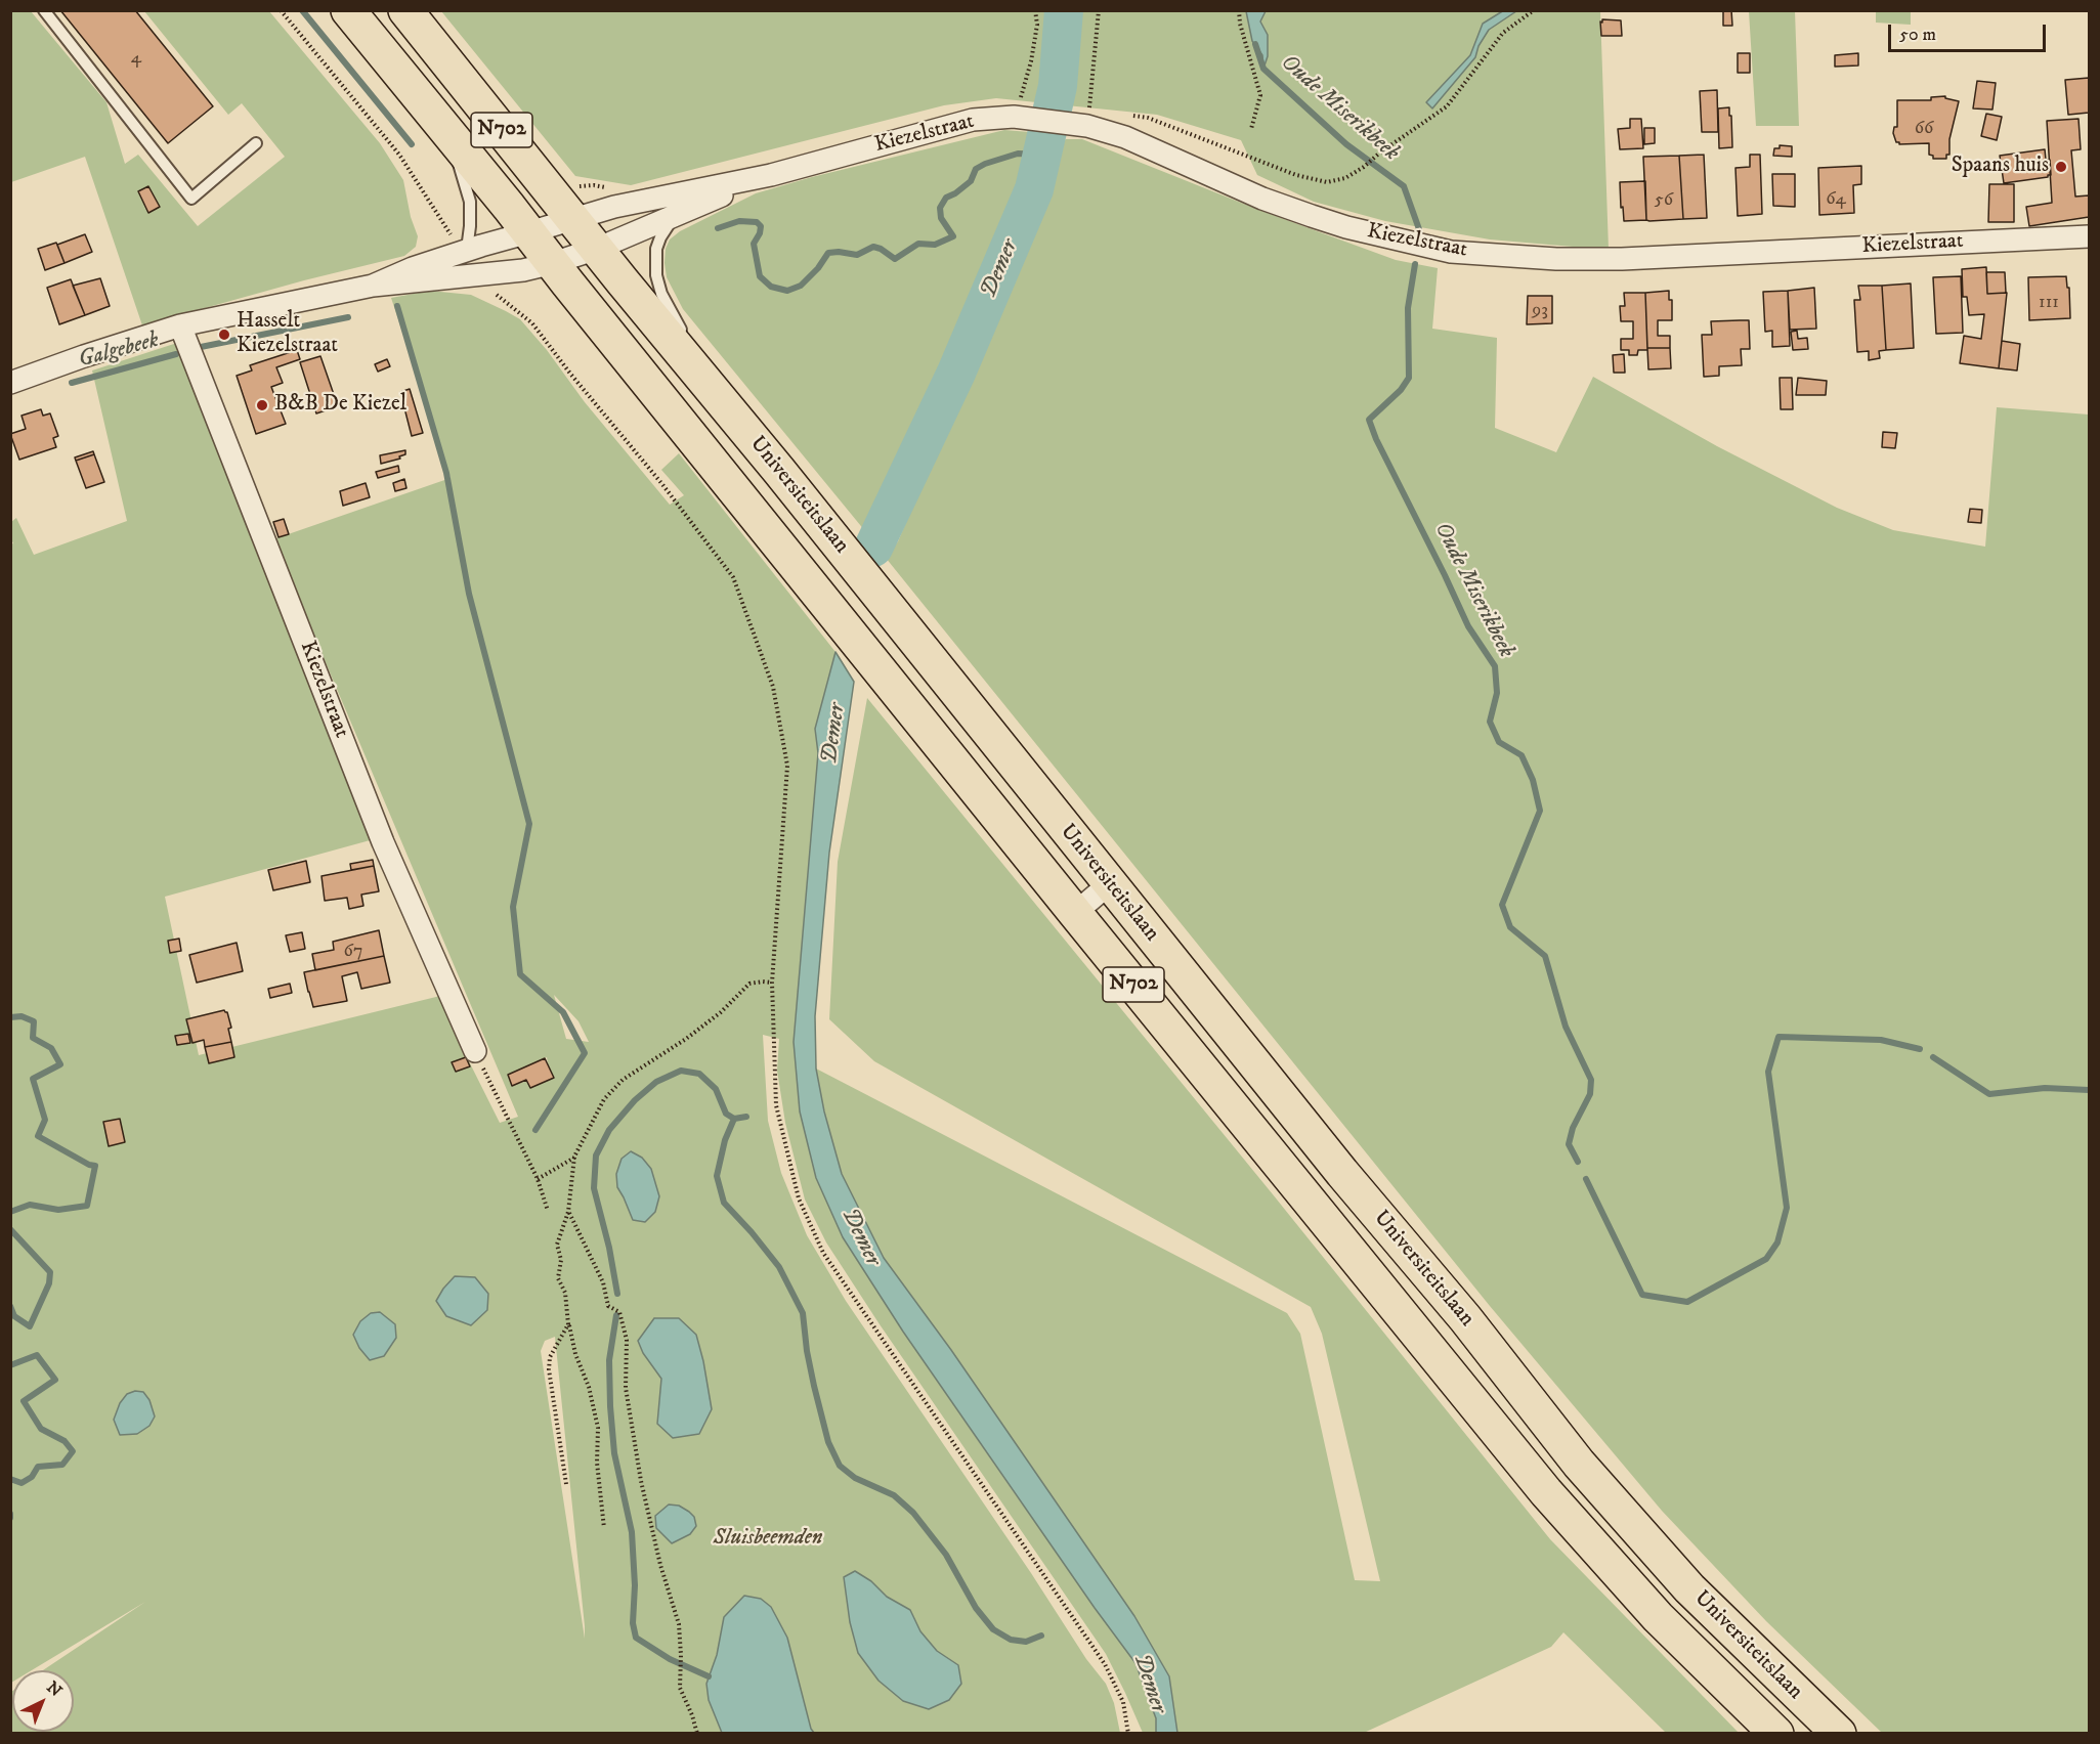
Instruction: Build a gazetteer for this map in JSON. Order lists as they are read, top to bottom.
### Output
{
  "streets": {
    "highway": ["N702", "Universiteitslaan"],
    "street": ["Kiezelstraat"]
  },
  "crossings": [
    ["Kiezelstraat", "Universiteitslaan"]
  ],
  "water": ["Oude Miserikbeek", "Demer", "Galgebeek"],
  "parks": ["Sluisbeemden"],
  "places": ["Spaans huis", "Hasselt Kiezelstraat", "B&B De Kiezel"],
  "house_numbers": [
    "4",
    "66",
    "64",
    "56",
    "111",
    "93",
    "67"
  ],
  "scale_bar": "50 m",
  "north": "top right"
}
